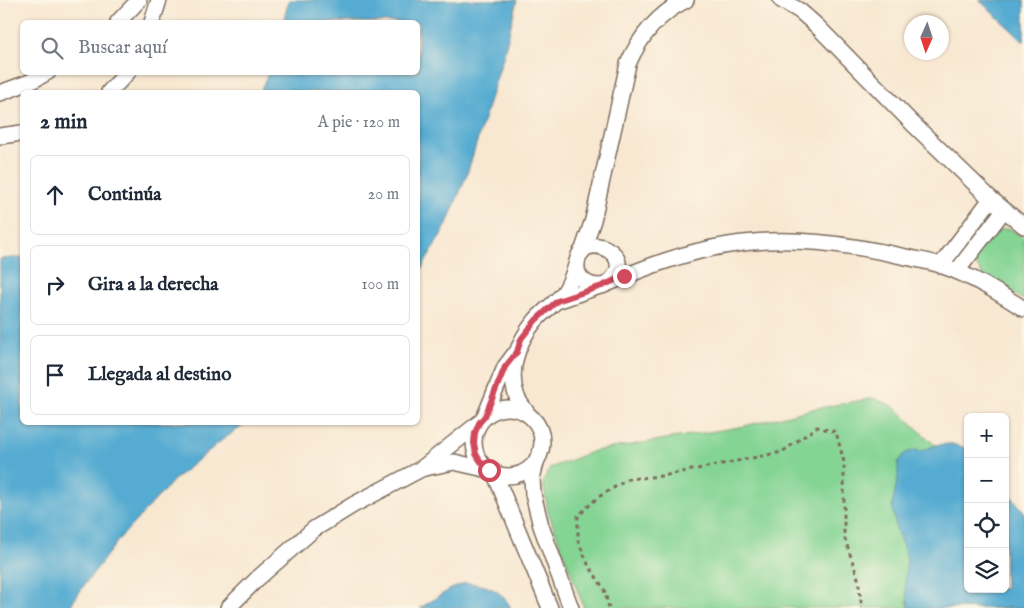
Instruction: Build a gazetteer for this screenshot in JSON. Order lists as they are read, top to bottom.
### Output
{
  "north": "bottom",
  "page": {
    "search": "Buscar aquí",
    "heading": ["2 min", "A pie · 120 m"],
    "list": [
      ["Continúa", "20 m"],
      ["Gira a la derecha", "100 m"],
      "Llegada al destino"
    ],
    "map_buttons": ["+", "−"]
  }
}
